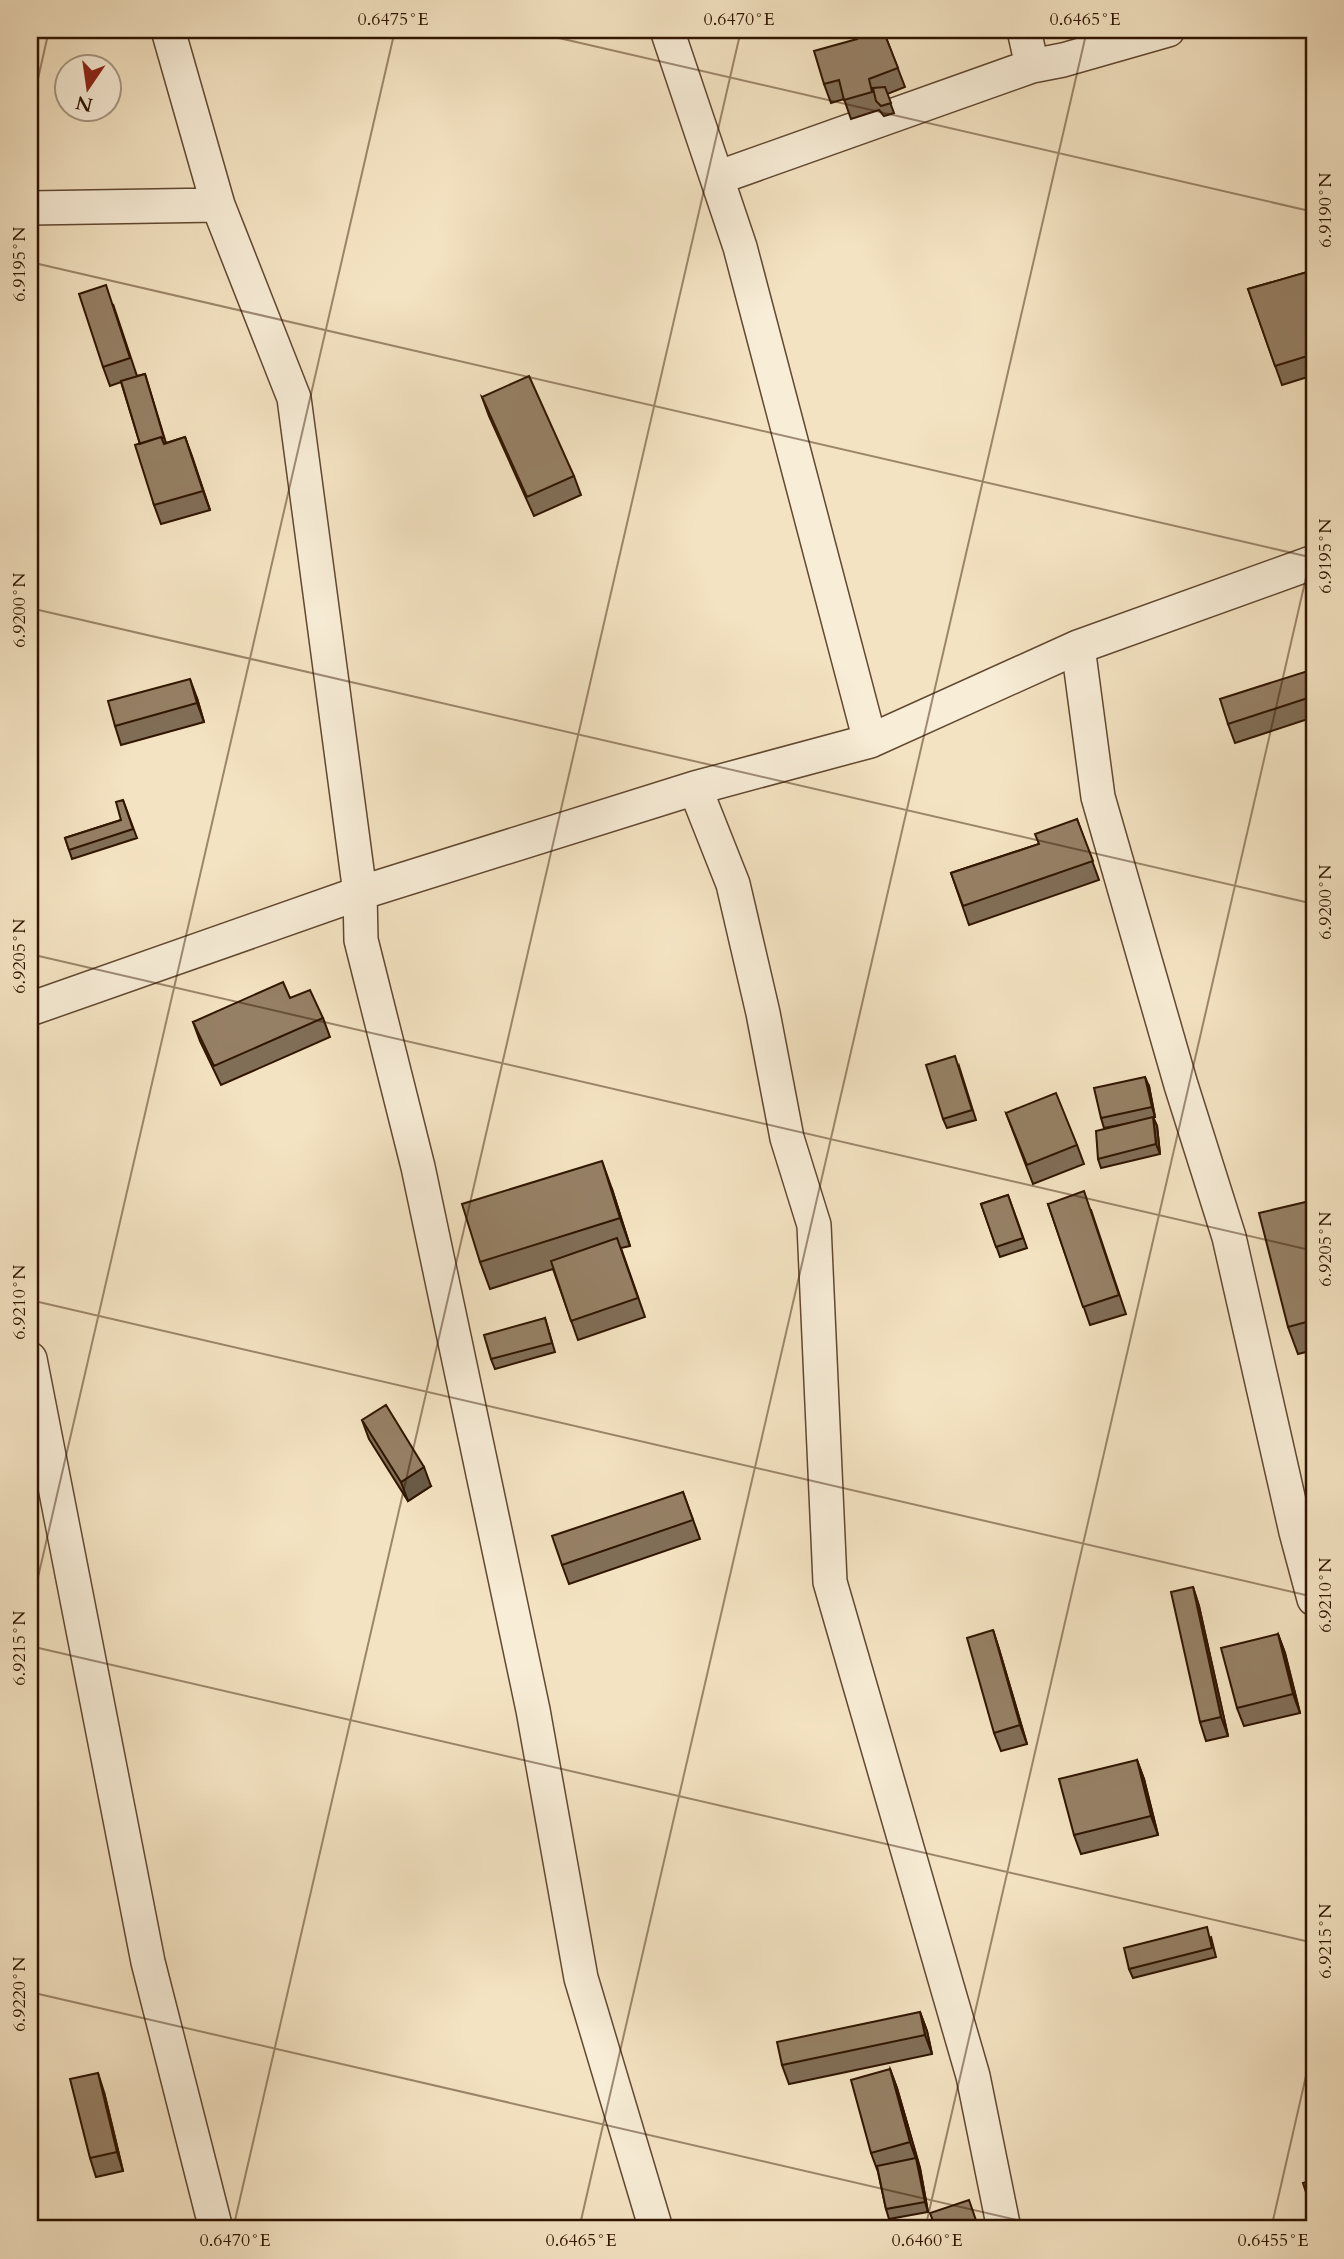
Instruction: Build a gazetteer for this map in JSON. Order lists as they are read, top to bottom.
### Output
{
  "north": "bottom",
  "coordinates": [
    "0.6475°E",
    "0.6470°E",
    "0.6465°E",
    "6.9190°N",
    "6.9195°N",
    "6.9200°N",
    "6.9205°N",
    "6.9210°N",
    "6.9215°N",
    "6.9220°N",
    "0.6460°E",
    "0.6455°E"
  ]
}
